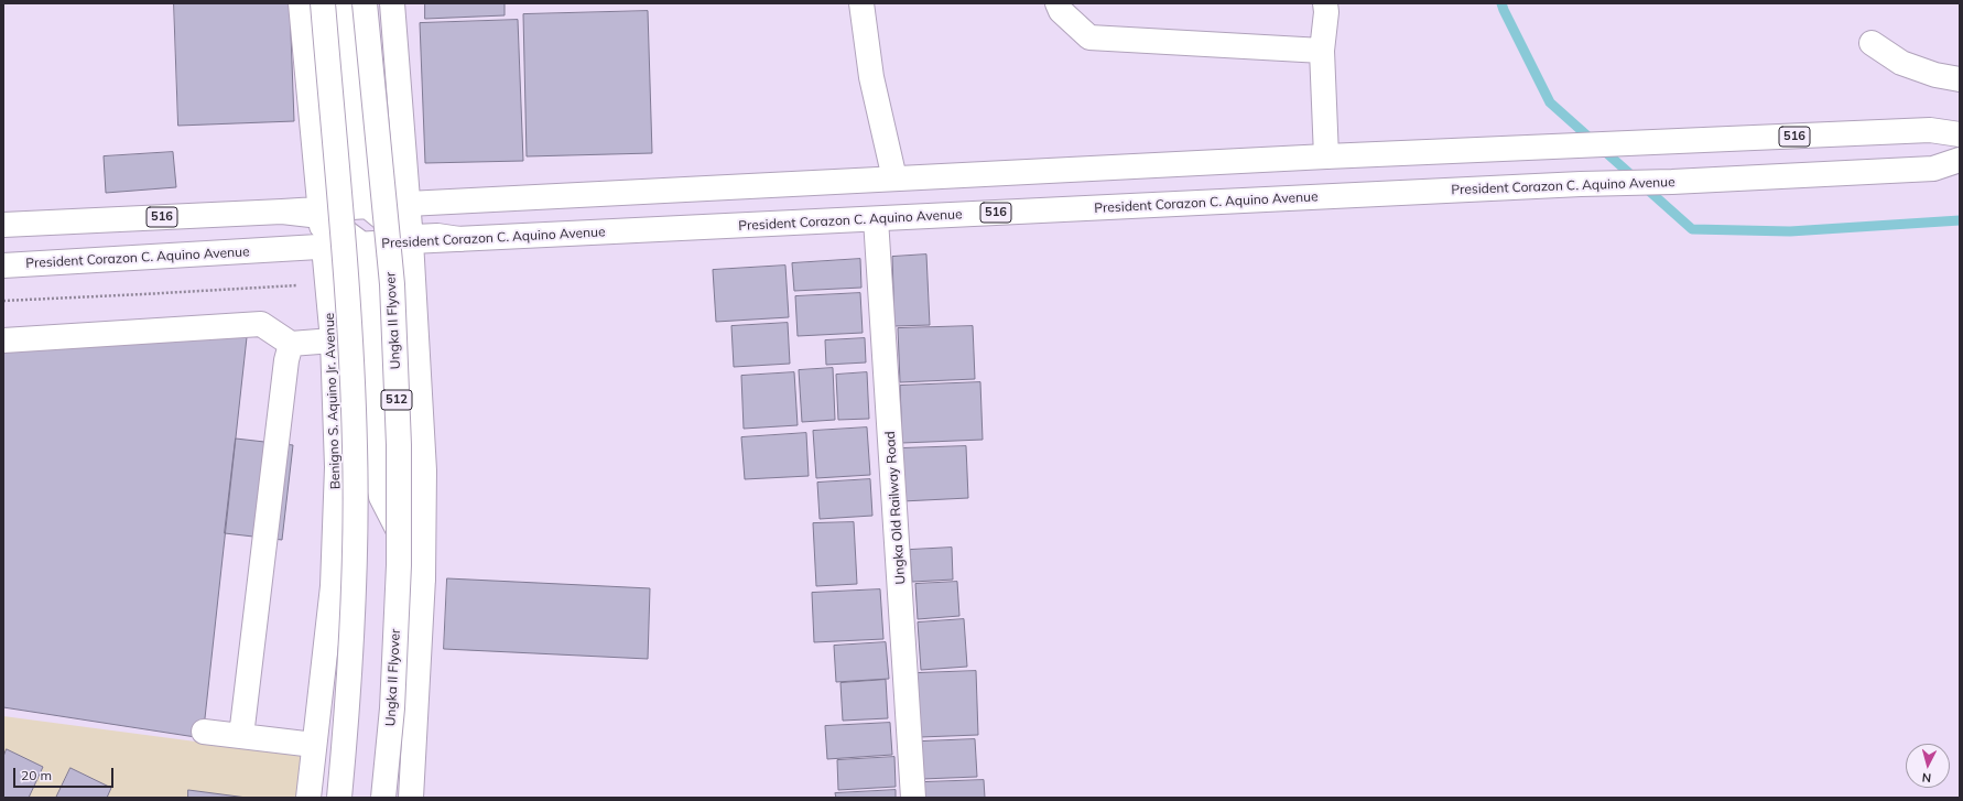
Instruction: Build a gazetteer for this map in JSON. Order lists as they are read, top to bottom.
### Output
{
  "streets": {
    "main road": [
      "516",
      "President Corazon C. Aquino Avenue",
      "Ungka II Flyover",
      "512",
      "Benigno S. Aquino Jr. Avenue",
      "Ungka Old Railway Road"
    ]
  },
  "crossings": [
    ["President Corazon C. Aquino Avenue", "512"],
    ["President Corazon C. Aquino Avenue", "Benigno S. Aquino Jr. Avenue"],
    ["President Corazon C. Aquino Avenue", "Ungka Old Railway Road"]
  ],
  "scale_bar": "20 m",
  "north": "bottom"
}
